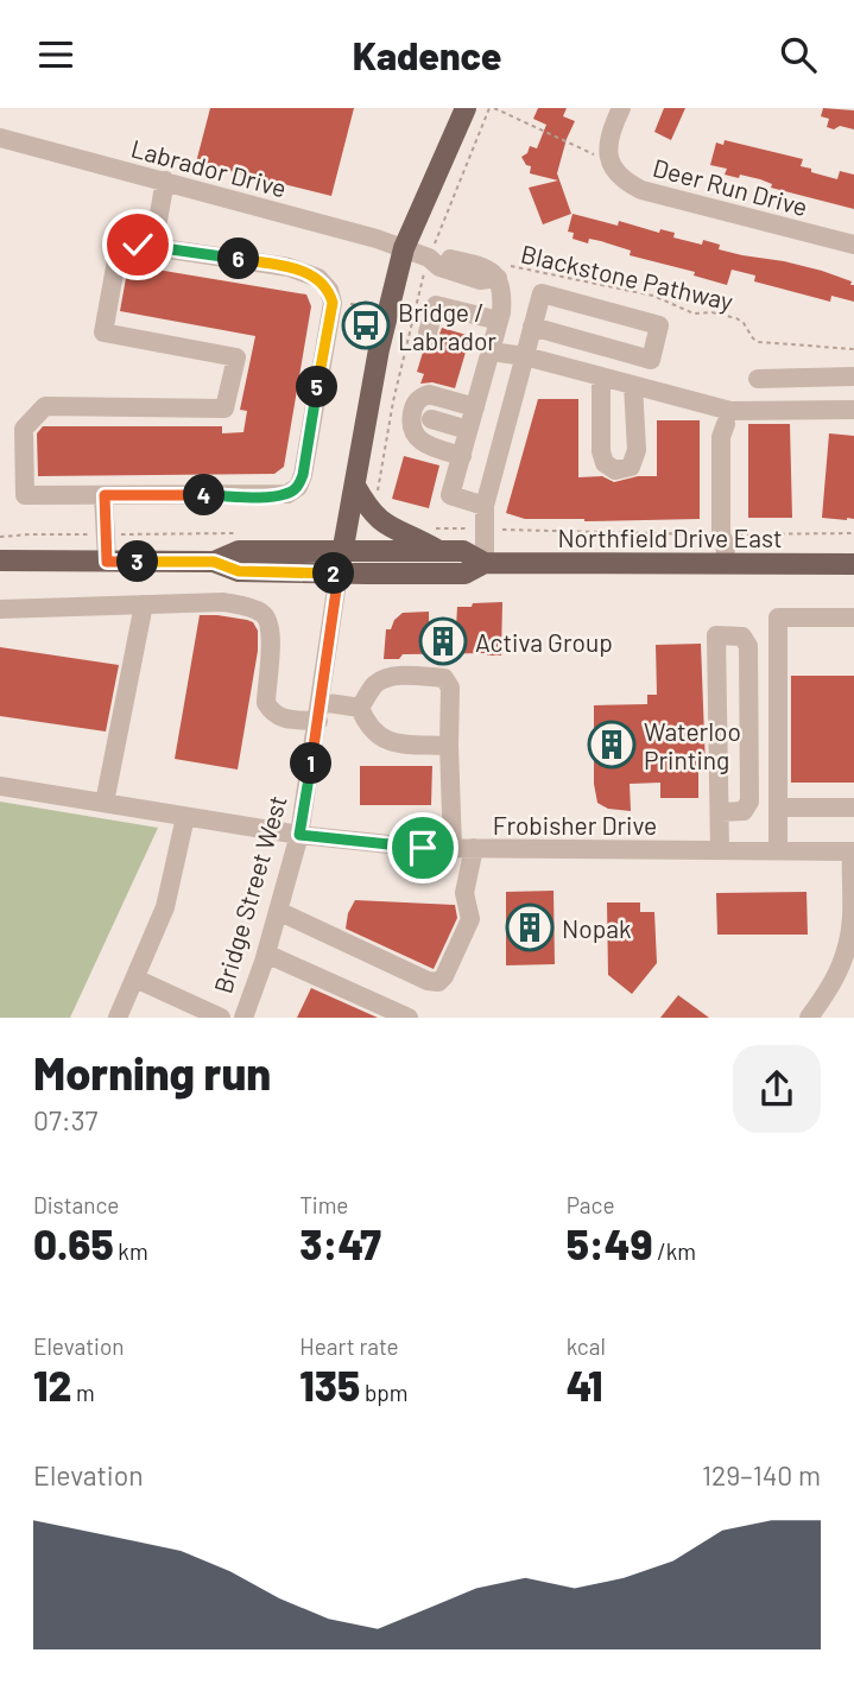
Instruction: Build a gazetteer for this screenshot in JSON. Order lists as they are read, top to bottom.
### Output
{
  "streets": {
    "main road": ["Northfield Drive East", "Bridge Street West"],
    "street": ["Labrador Drive", "Deer Run Drive", "Frobisher Drive"],
    "path": ["Blackstone Pathway"]
  },
  "crossings": [
    ["Labrador Drive", "Blackstone Pathway"],
    ["Labrador Drive", "Bridge Street West"],
    ["Northfield Drive East", "Bridge Street West"],
    ["Frobisher Drive", "Bridge Street West"]
  ],
  "places": {
    "bus stop": ["Bridge / Labrador"],
    "building": ["Activa Group", "Waterloo Printing", "Nopak"]
  },
  "page": {
    "header": "Kadence",
    "pins": [
      "6",
      "5",
      "4",
      "3",
      "2",
      "1"
    ],
    "heading": ["Morning run", "07:37"],
    "stats": [
      ["Distance", "0.65 km"],
      ["Time", "3:47"],
      ["Pace", "5:49 /km"],
      ["Elevation", "12 m"],
      ["Heart rate", "135 bpm"],
      ["kcal", "41"]
    ],
    "chart": ["Elevation", "129–140 m"]
  }
}
